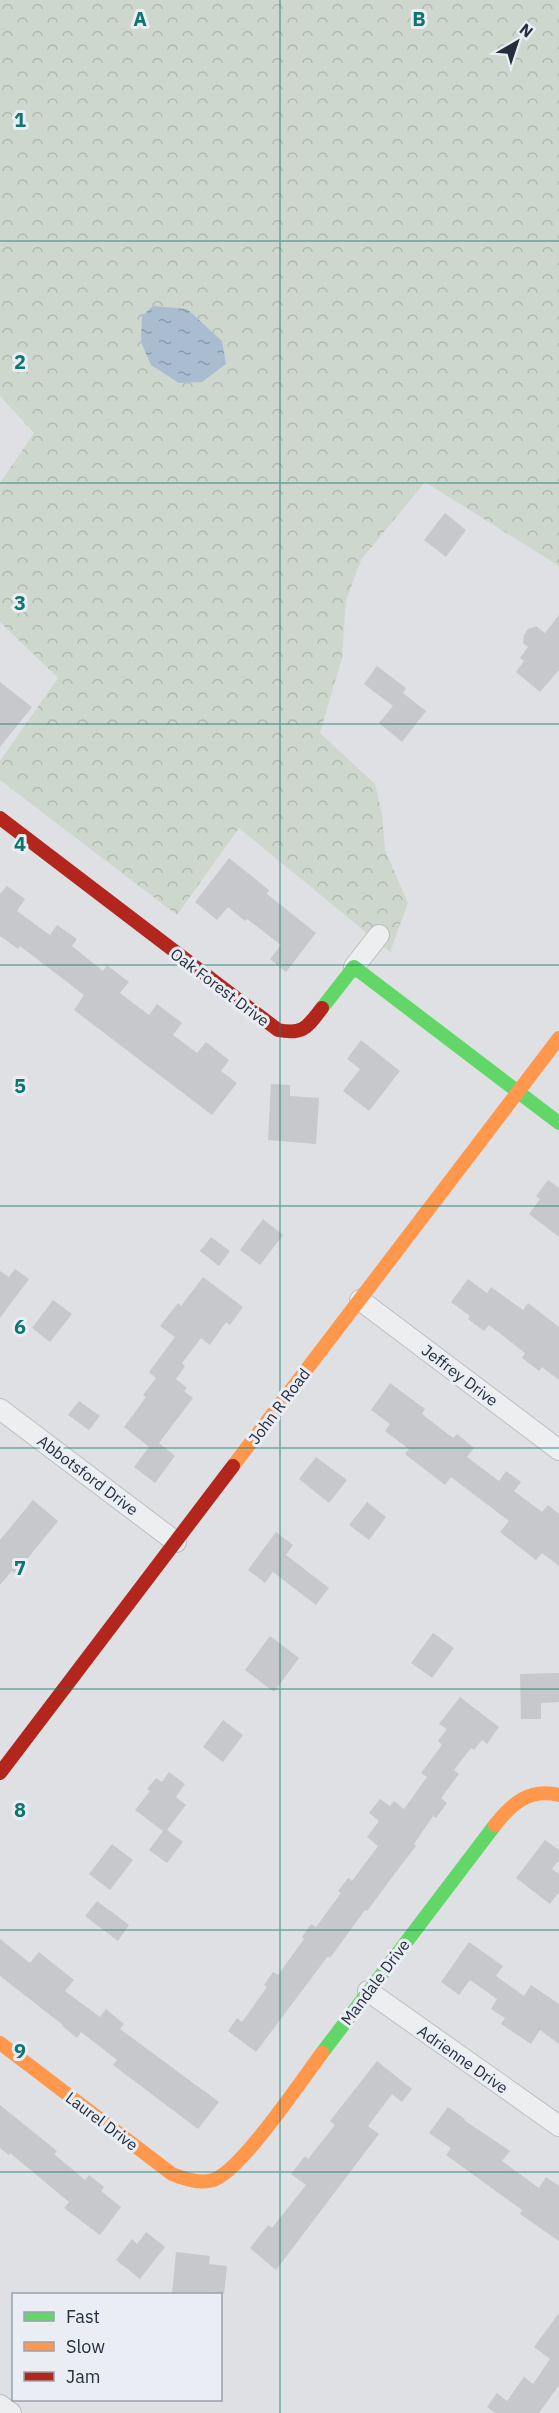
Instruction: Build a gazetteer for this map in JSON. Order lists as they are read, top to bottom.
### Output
{
  "streets": {
    "street": [
      "Oak Forest Drive",
      "Jeffrey Drive",
      "John R Road",
      "Abbotsford Drive",
      "Mandale Drive",
      "Adrienne Drive",
      "Laurel Drive"
    ]
  },
  "crossings": [
    ["Jeffrey Drive", "John R Road"],
    ["John R Road", "Abbotsford Drive"],
    ["Mandale Drive", "Adrienne Drive"],
    ["Mandale Drive", "Laurel Drive"]
  ],
  "legend": ["Fast", "Slow", "Jam"],
  "north": "top right",
  "grid": {
    "columns": ["A", "B"],
    "rows": [
      "1",
      "2",
      "3",
      "4",
      "5",
      "6",
      "7",
      "8",
      "9"
    ]
  }
}
